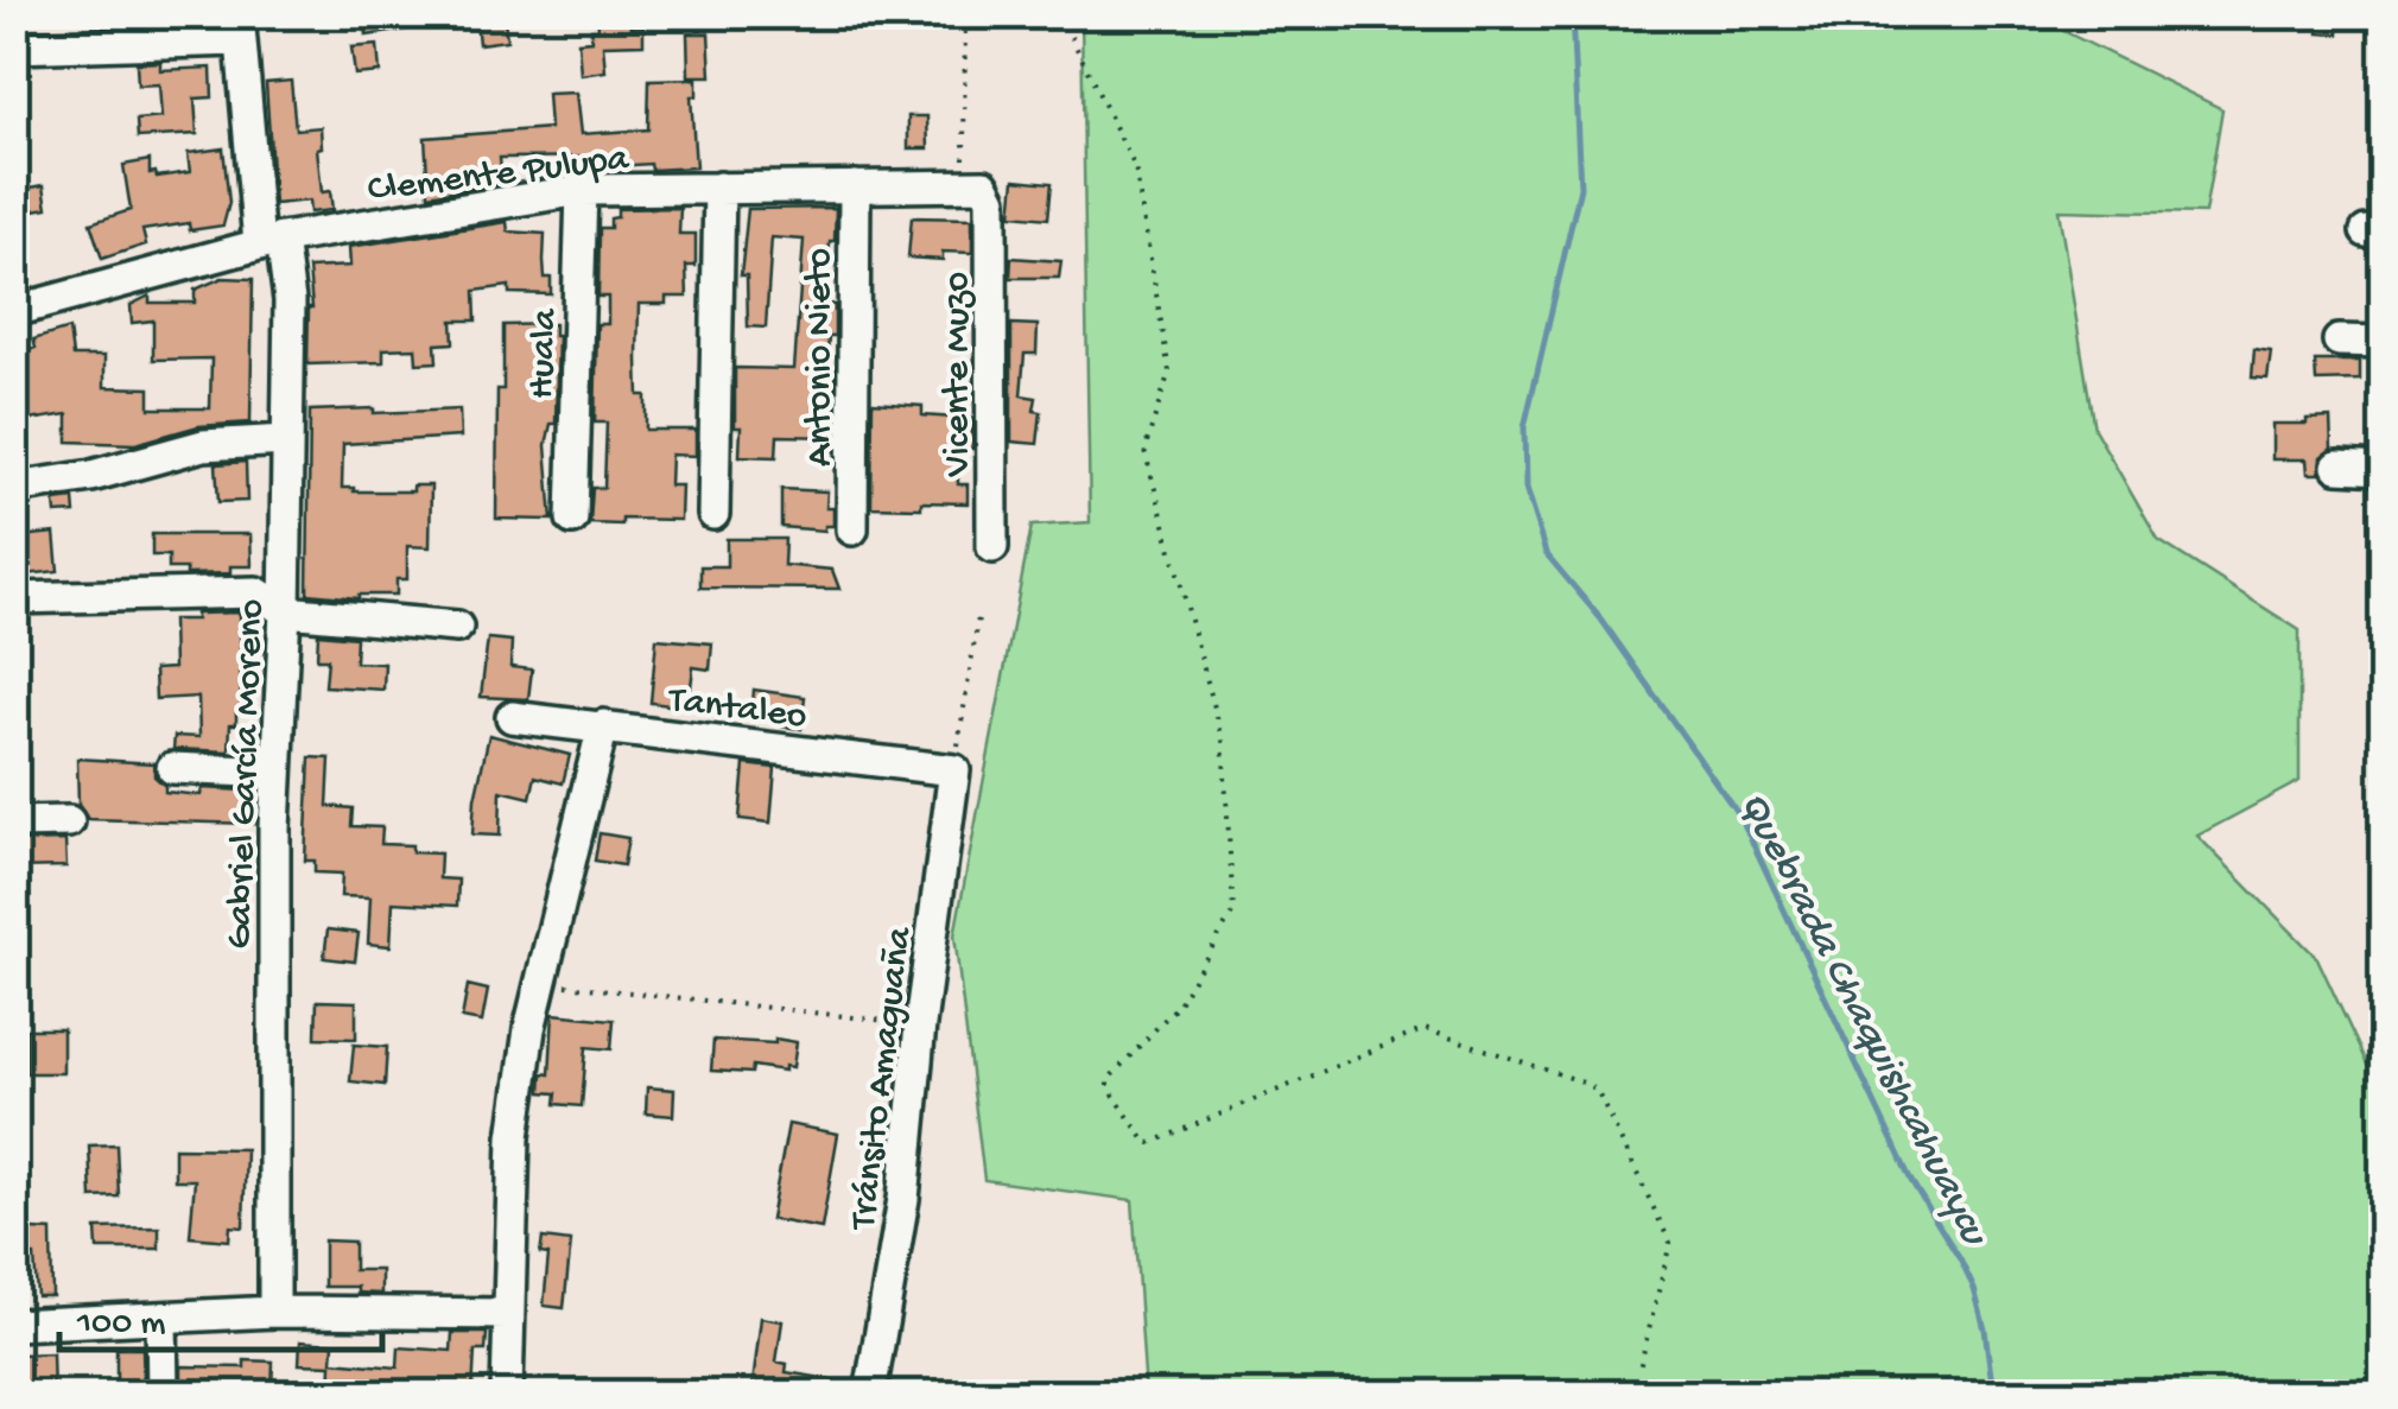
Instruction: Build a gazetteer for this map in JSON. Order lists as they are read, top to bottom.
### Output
{
  "streets": {
    "street": [
      "Clemente Pulupa",
      "Huala",
      "Antonio Nieto",
      "Vicente Muzo",
      "Tantaleo",
      "Gabriel García Moreno",
      "Tránsito Amaguaña"
    ]
  },
  "crossings": [
    ["Clemente Pulupa", "Huala"],
    ["Clemente Pulupa", "Antonio Nieto"],
    ["Clemente Pulupa", "Vicente Muzo"],
    ["Clemente Pulupa", "Gabriel García Moreno"],
    ["Tantaleo", "Tránsito Amaguaña"]
  ],
  "water": ["Quebrada Chaquishcahuaycu"],
  "scale_bar": "100 m"
}
